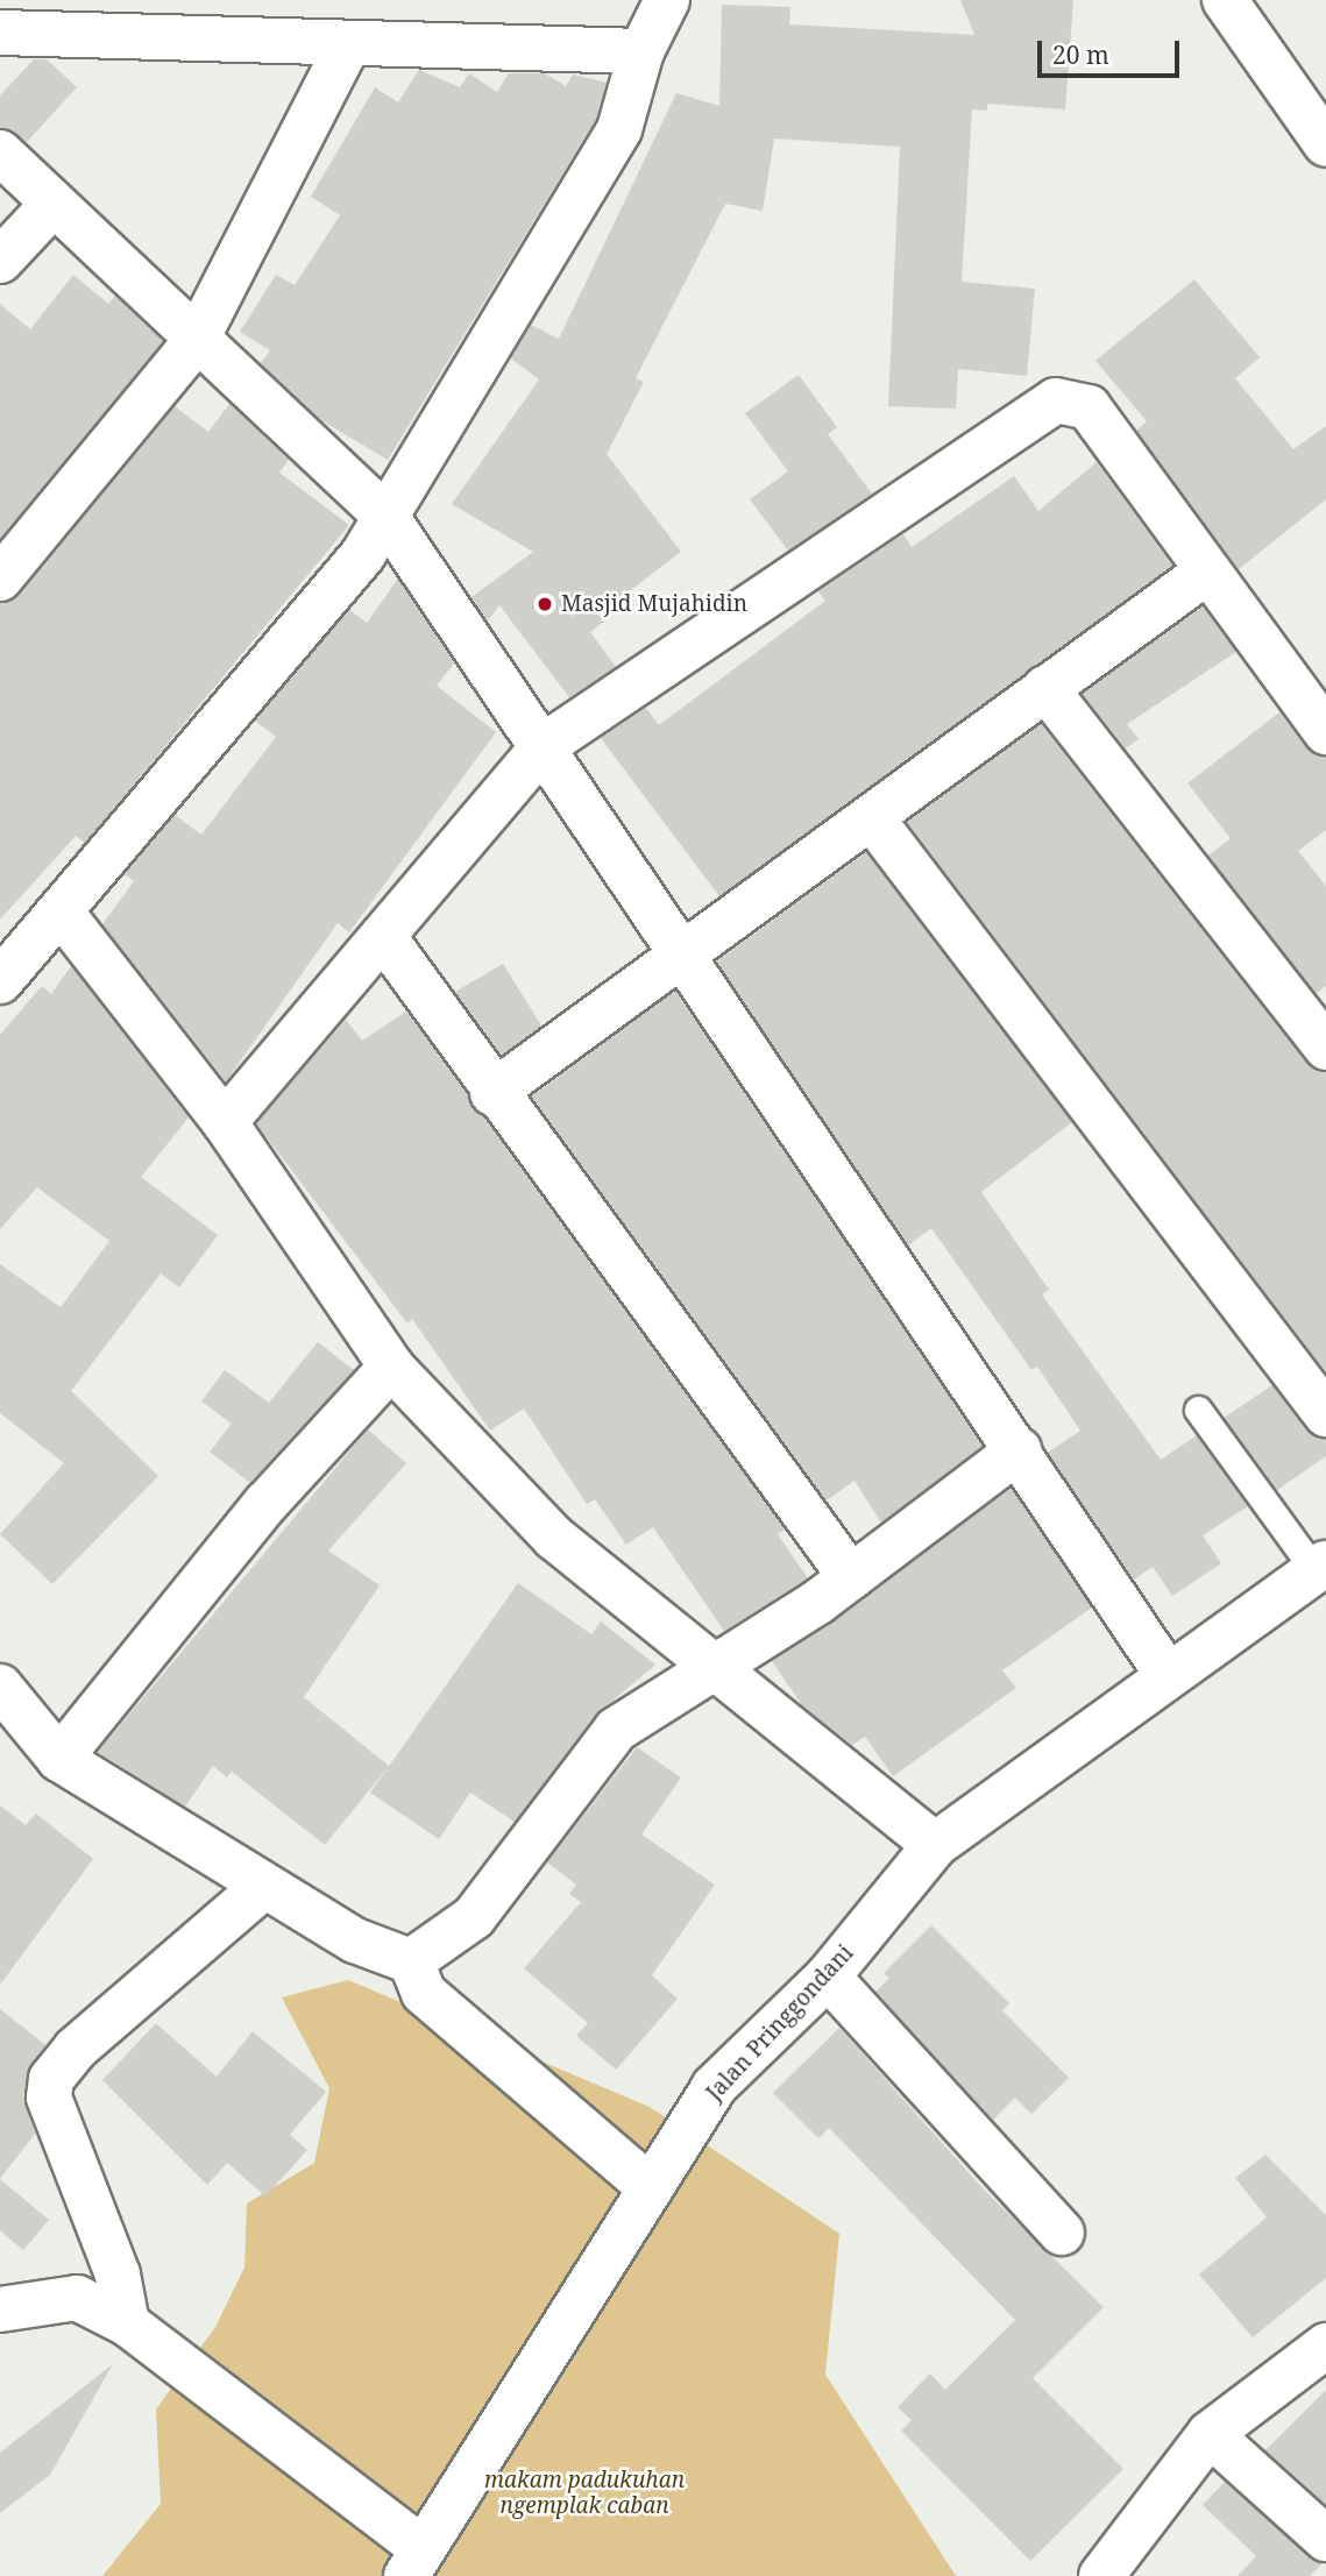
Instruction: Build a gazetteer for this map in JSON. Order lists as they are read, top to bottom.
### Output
{
  "streets": {
    "street": ["Jalan Pringgondani"]
  },
  "parks": ["makam padukuhan ngemplak caban"],
  "places": ["Masjid Mujahidin"],
  "scale_bar": "20 m"
}
